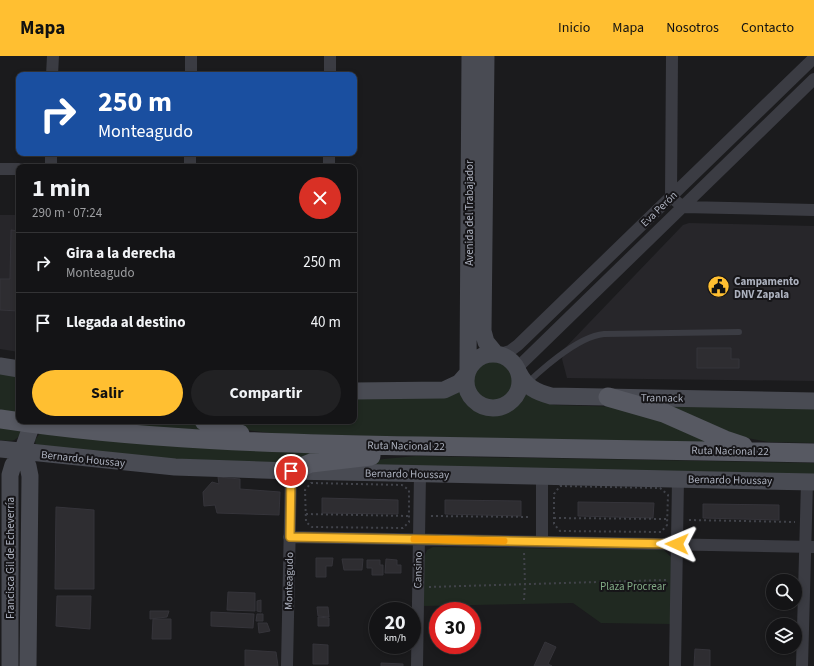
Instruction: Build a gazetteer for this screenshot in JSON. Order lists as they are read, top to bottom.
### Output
{
  "streets": {
    "main road": ["Ruta Nacional 22"],
    "street": [
      "Eva Perón",
      "Avenida del Trabajador",
      "Trannack",
      "Bernardo Houssay",
      "Francisca Gil de Echeverría",
      "Cansino",
      "Monteagudo"
    ]
  },
  "crossings": [
    ["Eva Perón", "Avenida del Trabajador"],
    ["Eva Perón", "Trannack"],
    ["Avenida del Trabajador", "Trannack"],
    ["Bernardo Houssay", "Francisca Gil de Echeverría"],
    ["Bernardo Houssay", "Cansino"],
    ["Bernardo Houssay", "Monteagudo"]
  ],
  "parks": ["Plaza Procrear"],
  "places": {
    "public building": ["Campamento DNV Zapala"]
  },
  "page": {
    "header": "Mapa",
    "nav": [
      "Inicio",
      "Mapa",
      "Nosotros",
      "Contacto"
    ],
    "turn": ["250 m", "Monteagudo"],
    "heading": ["1 min", "290 m · 07:24"],
    "list": [
      {
        "name": "Gira a la derecha",
        "note": "Monteagudo",
        "value": "250 m"
      },
      {
        "name": "Llegada al destino",
        "value": "40 m"
      }
    ],
    "buttons": ["Salir", "Compartir"],
    "speed": "20 km/h",
    "limit": "30"
  }
}
